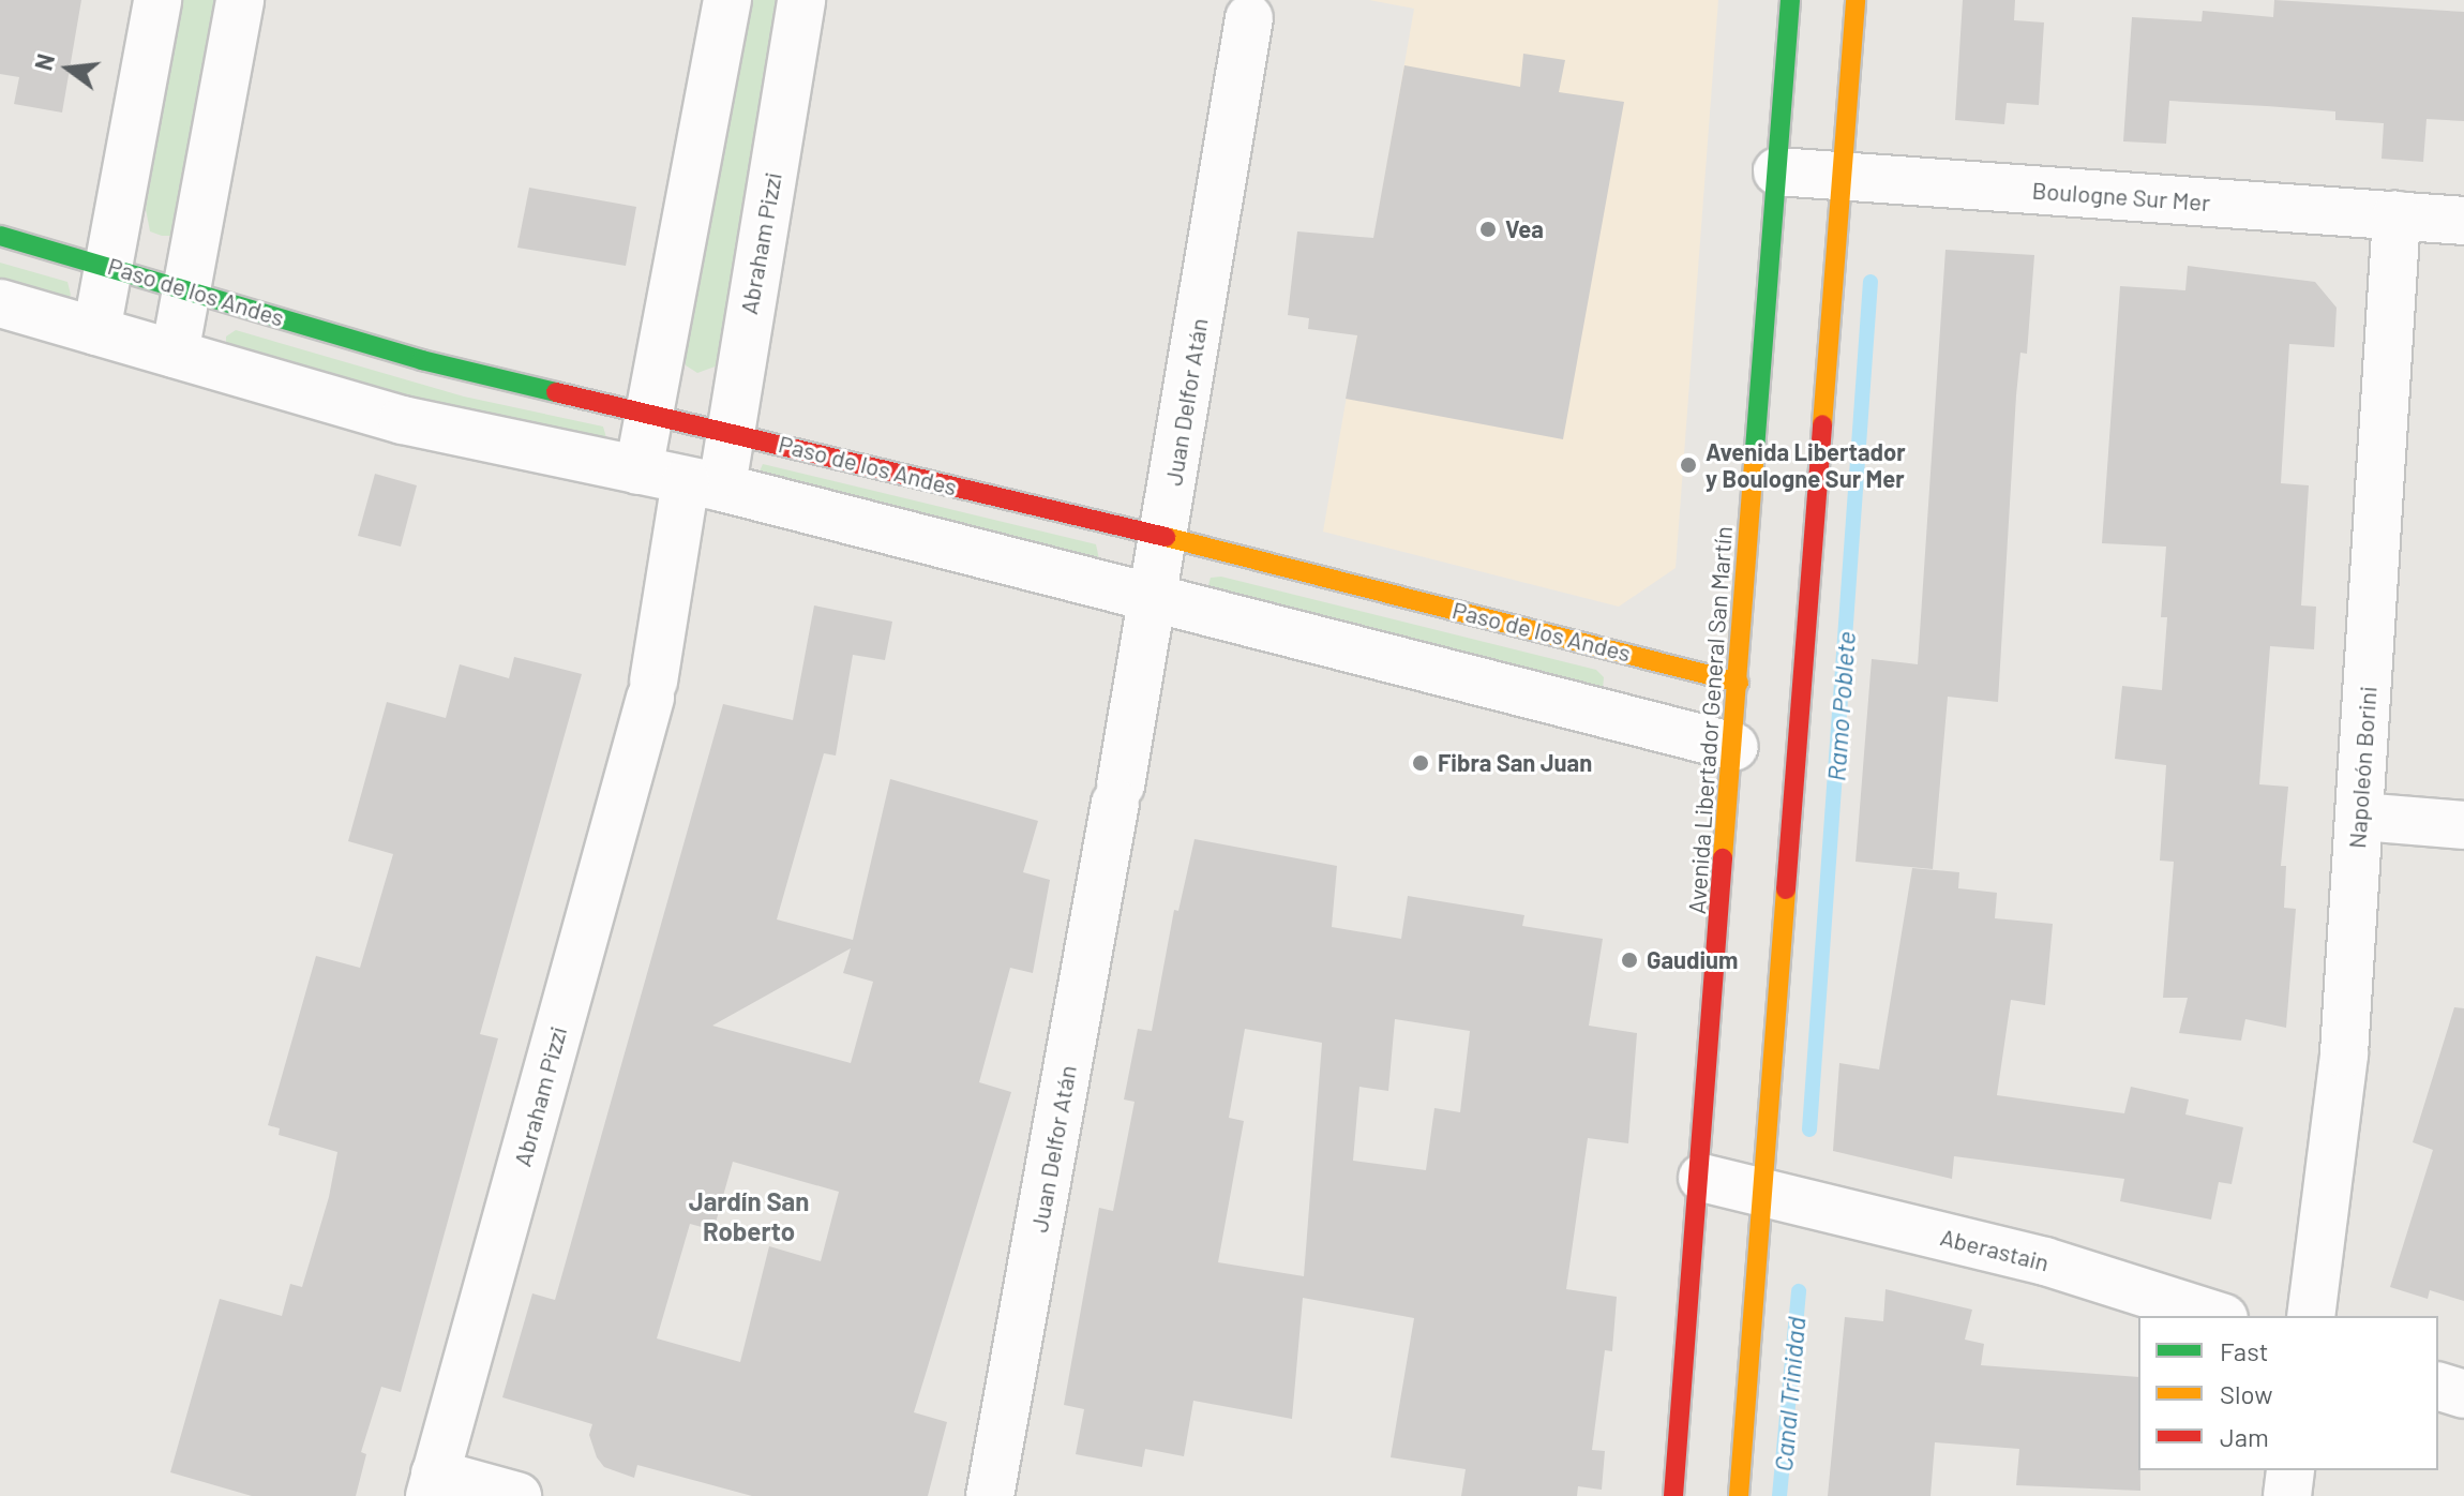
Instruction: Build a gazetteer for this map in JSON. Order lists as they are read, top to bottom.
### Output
{
  "streets": {
    "main road": ["Paso de los Andes", "Avenida Libertador General San Martín"],
    "street": [
      "Boulogne Sur Mer",
      "Abraham Pizzi",
      "Juan Delfor Atán",
      "Napoleón Borini",
      "Aberastain"
    ]
  },
  "crossings": [
    ["Boulogne Sur Mer", "Avenida Libertador General San Martín"],
    ["Boulogne Sur Mer", "Napoleón Borini"],
    ["Abraham Pizzi", "Paso de los Andes"],
    ["Paso de los Andes", "Juan Delfor Atán"],
    ["Paso de los Andes", "Avenida Libertador General San Martín"],
    ["Avenida Libertador General San Martín", "Aberastain"]
  ],
  "districts": ["Jardín San Roberto"],
  "water": ["Ramo Poblete", "Canal Trinidad"],
  "places": [
    "Vea",
    "Avenida Libertador y Boulogne Sur Mer",
    "Fibra San Juan",
    "Gaudium"
  ],
  "legend": ["Fast", "Slow", "Jam"],
  "north": "left"
}
